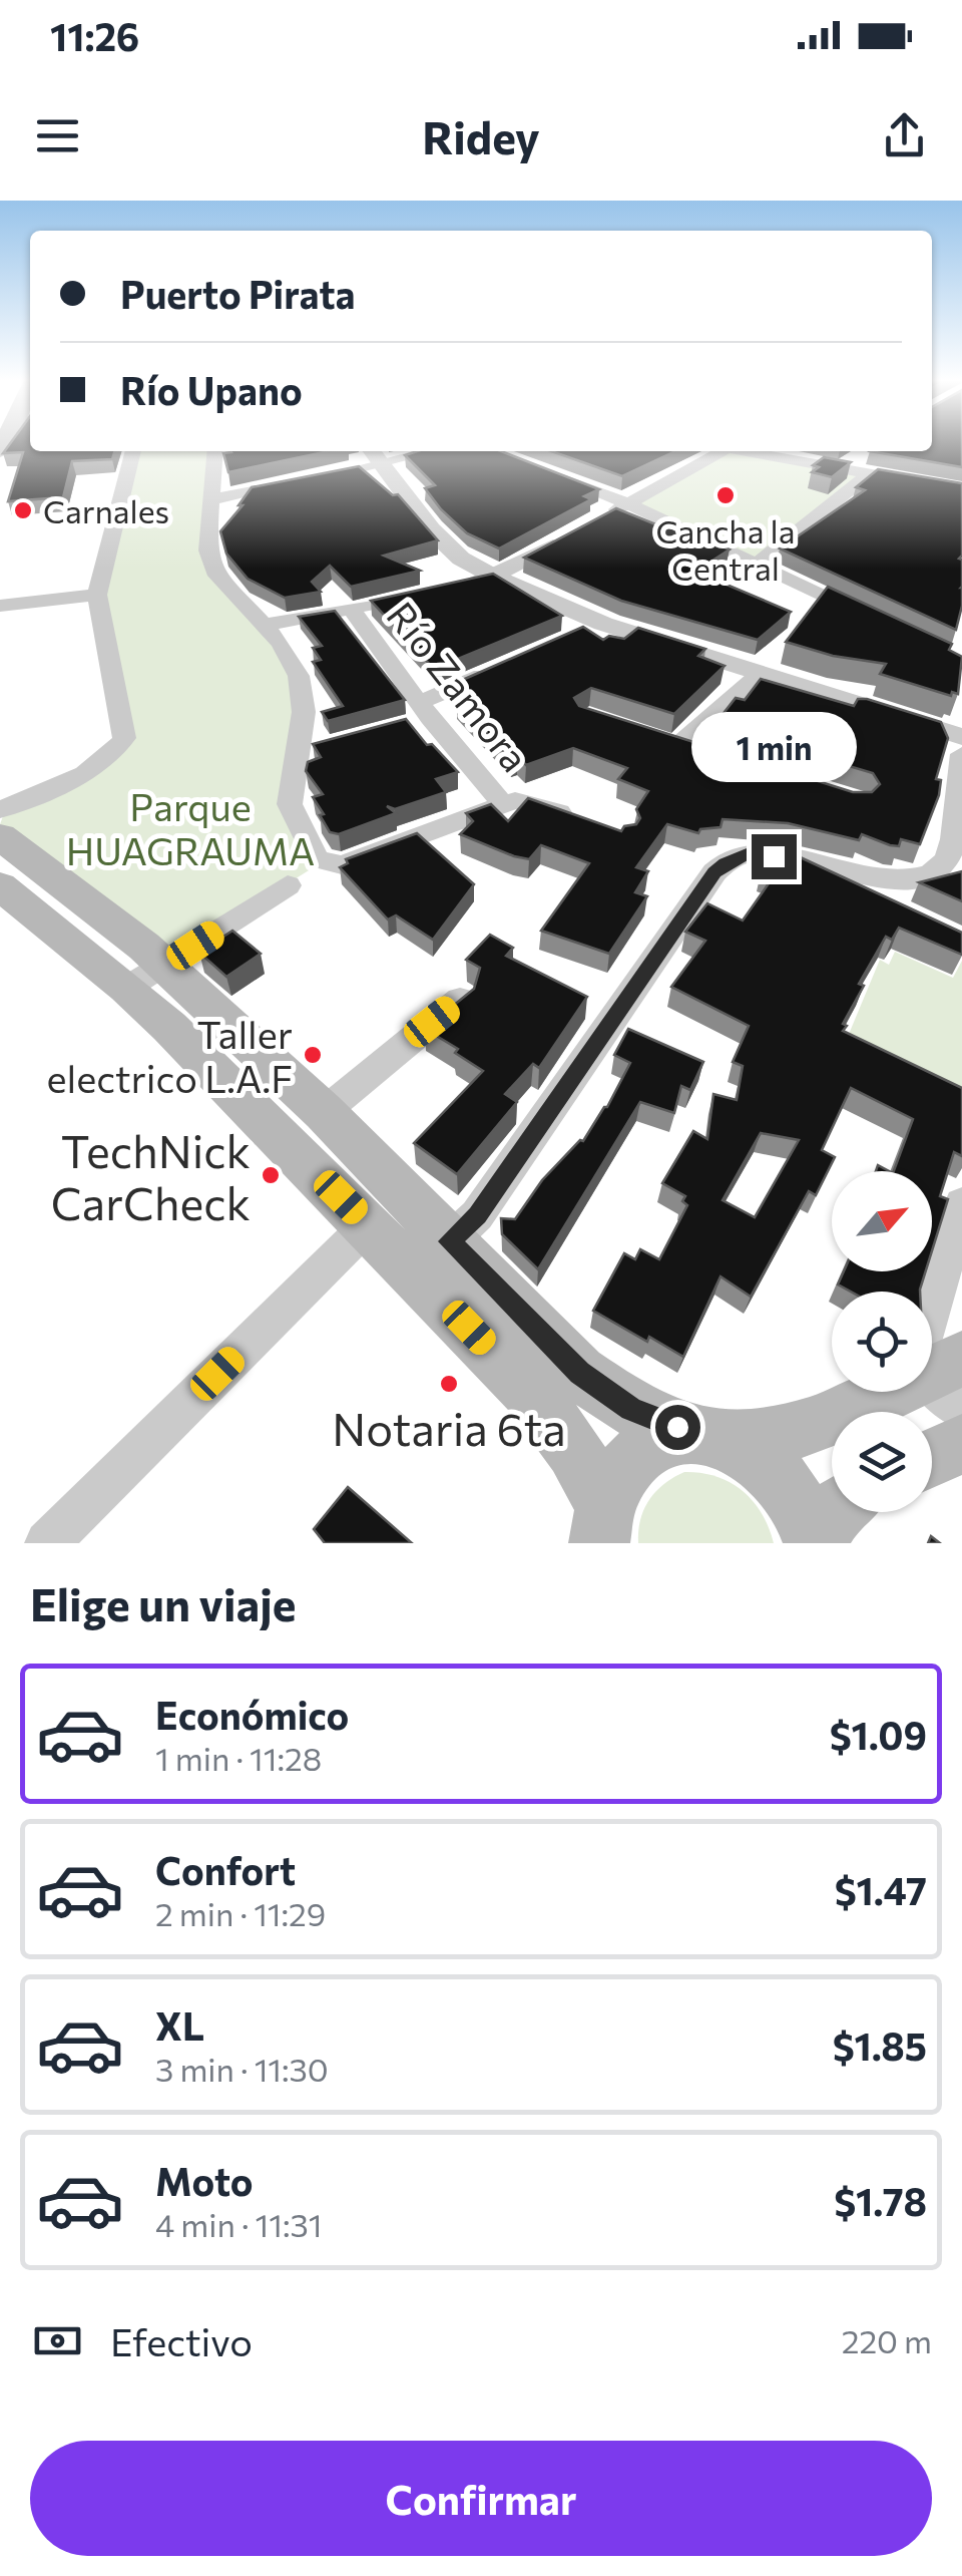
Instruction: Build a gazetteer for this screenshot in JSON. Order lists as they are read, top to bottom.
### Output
{
  "streets": {
    "street": ["Río Zamora"]
  },
  "parks": ["Parque HUAGRAUMA"],
  "places": [
    "Cancha la Central",
    "Carnales",
    "Taller electrico L.A.F",
    "TechNick CarCheck",
    "Notaria 6ta"
  ],
  "north": "top right",
  "page": {
    "status": "11:26",
    "header": "Ridey",
    "banner": ["Puerto Pirata", "Río Upano"],
    "bubble": "1 min",
    "heading": "Elige un viaje",
    "list": [
      {
        "name": "Económico",
        "note": "1 min · 11:28",
        "value": "$1.09"
      },
      {
        "name": "Confort",
        "note": "2 min · 11:29",
        "value": "$1.47"
      },
      {
        "name": "XL",
        "note": "3 min · 11:30",
        "value": "$1.85"
      },
      {
        "name": "Moto",
        "note": "4 min · 11:31",
        "value": "$1.78"
      }
    ],
    "pay": ["Efectivo", "220 m"],
    "buttons": "Confirmar"
  }
}
